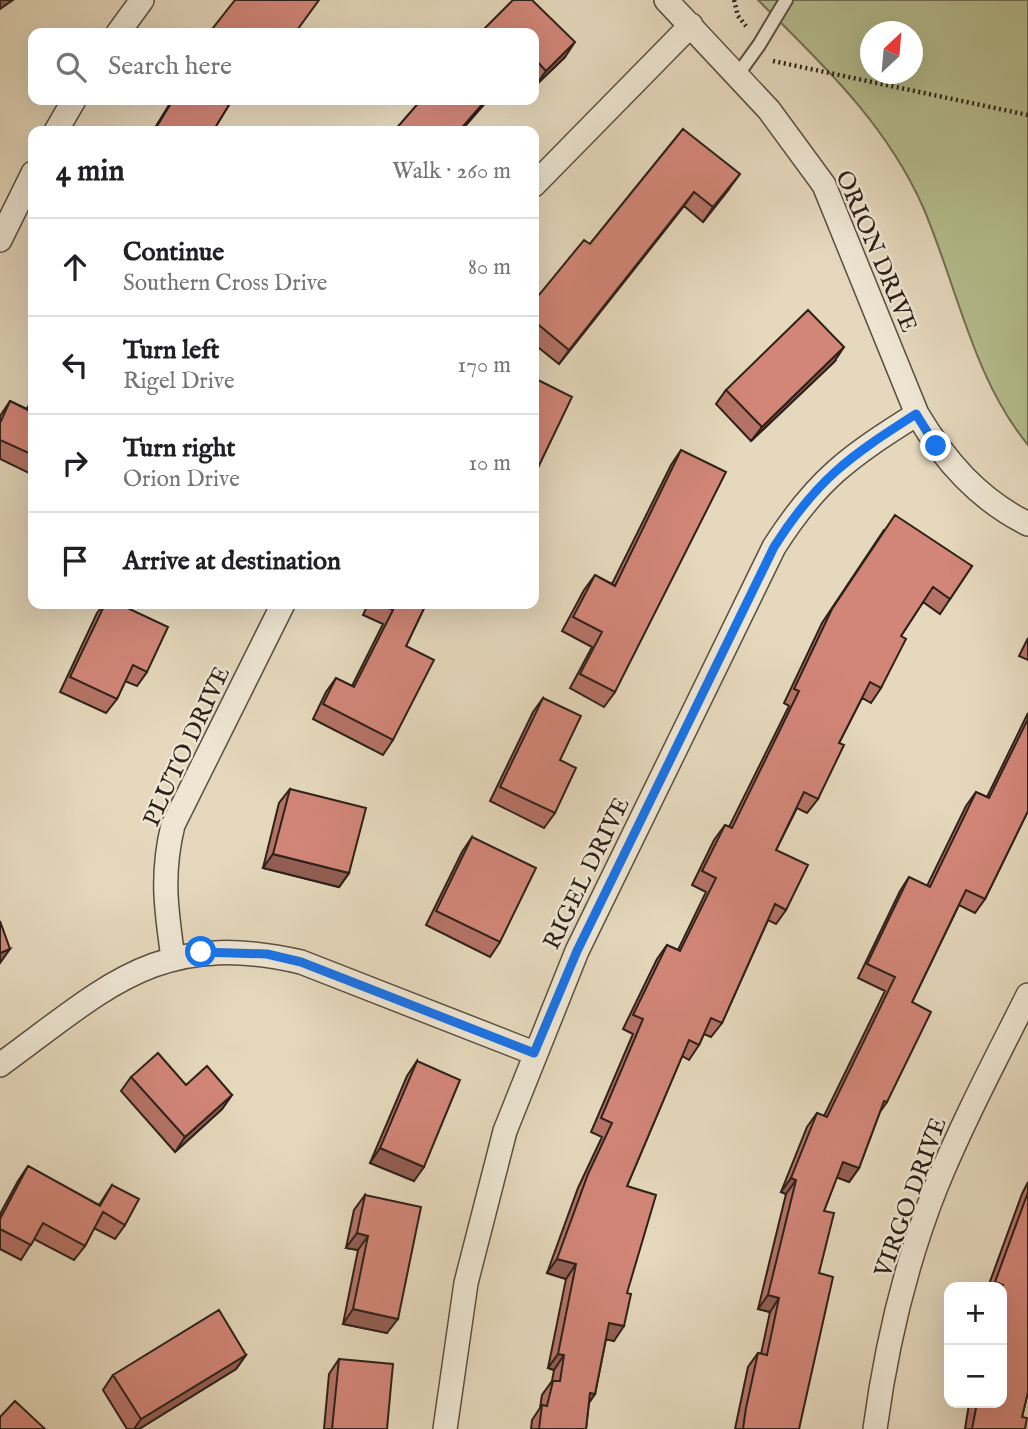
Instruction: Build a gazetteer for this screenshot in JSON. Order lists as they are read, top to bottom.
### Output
{
  "streets": {
    "street": [
      "ORION DRIVE",
      "PLUTO DRIVE",
      "RIGEL DRIVE",
      "VIRGO DRIVE"
    ]
  },
  "crossings": [
    ["ORION DRIVE", "RIGEL DRIVE"]
  ],
  "north": "top right",
  "page": {
    "search": "Search here",
    "heading": ["4 min", "Walk · 260 m"],
    "list": [
      ["Continue", "Southern Cross Drive", "80 m"],
      ["Turn left", "Rigel Drive", "170 m"],
      ["Turn right", "Orion Drive", "10 m"],
      "Arrive at destination"
    ],
    "map_buttons": ["+", "−"]
  }
}
